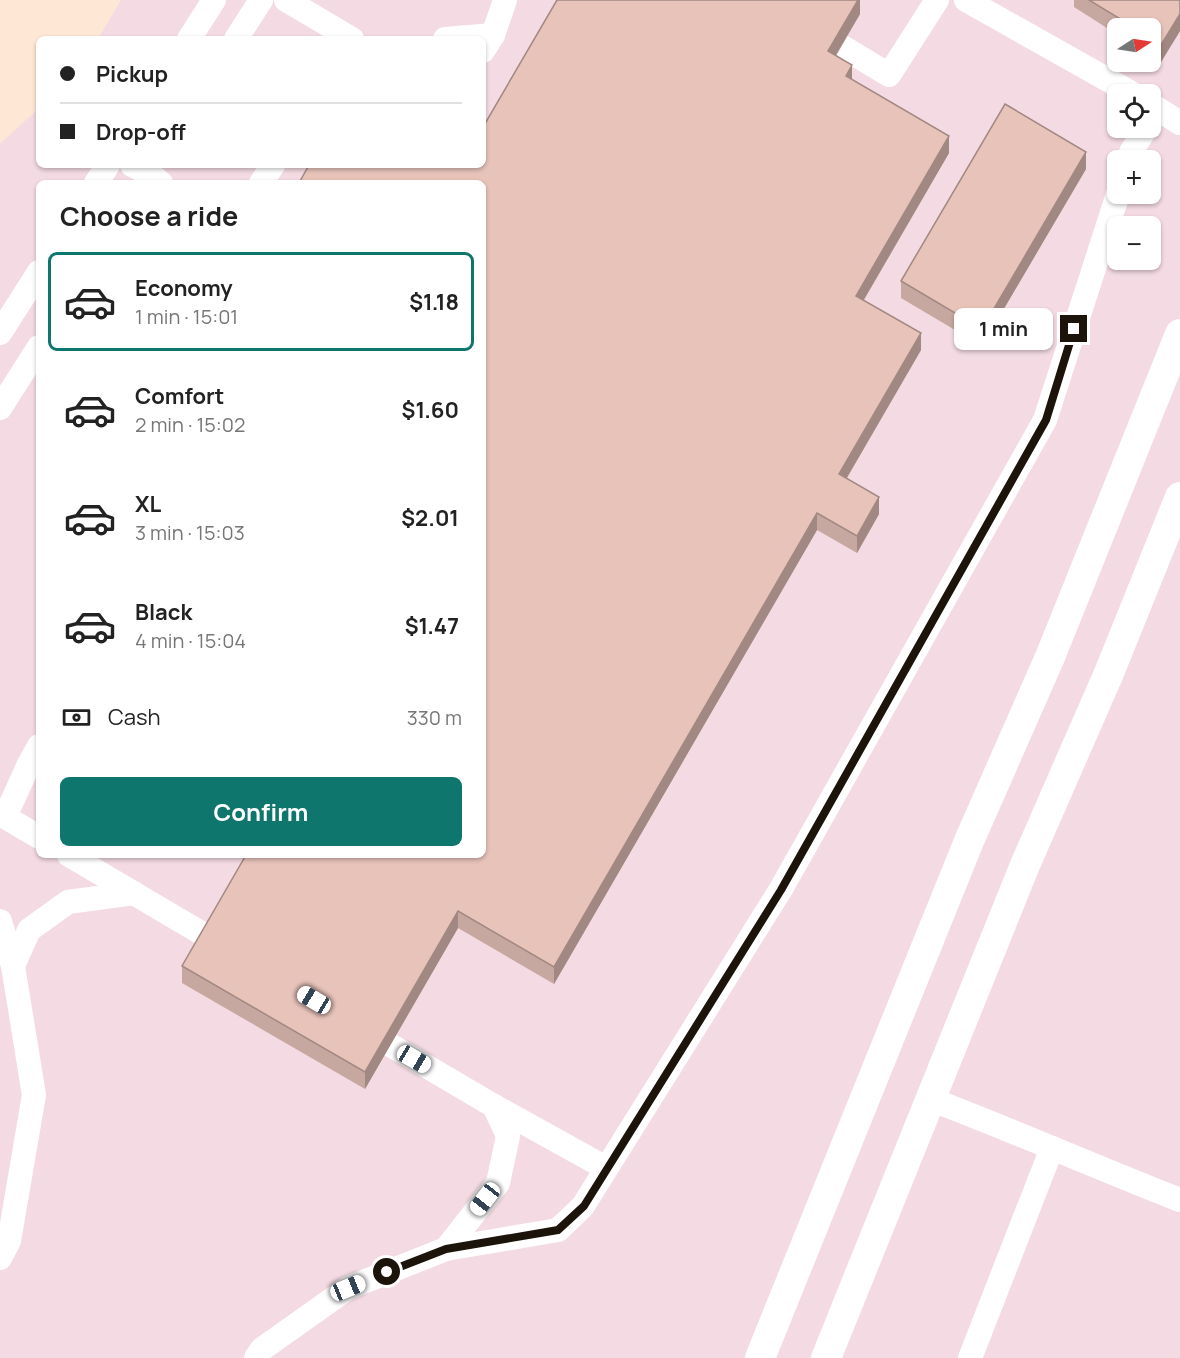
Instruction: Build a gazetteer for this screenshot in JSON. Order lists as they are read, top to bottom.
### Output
{
  "north": "right",
  "page": {
    "map_buttons": ["+", "−"],
    "banner": ["Pickup", "Drop-off"],
    "heading": "Choose a ride",
    "list": [
      {
        "name": "Economy",
        "note": "1 min · 15:01",
        "value": "$1.18"
      },
      {
        "name": "Comfort",
        "note": "2 min · 15:02",
        "value": "$1.60"
      },
      {
        "name": "XL",
        "note": "3 min · 15:03",
        "value": "$2.01"
      },
      {
        "name": "Black",
        "note": "4 min · 15:04",
        "value": "$1.47"
      }
    ],
    "bubble": "1 min",
    "pay": ["Cash", "330 m"],
    "buttons": "Confirm"
  }
}
